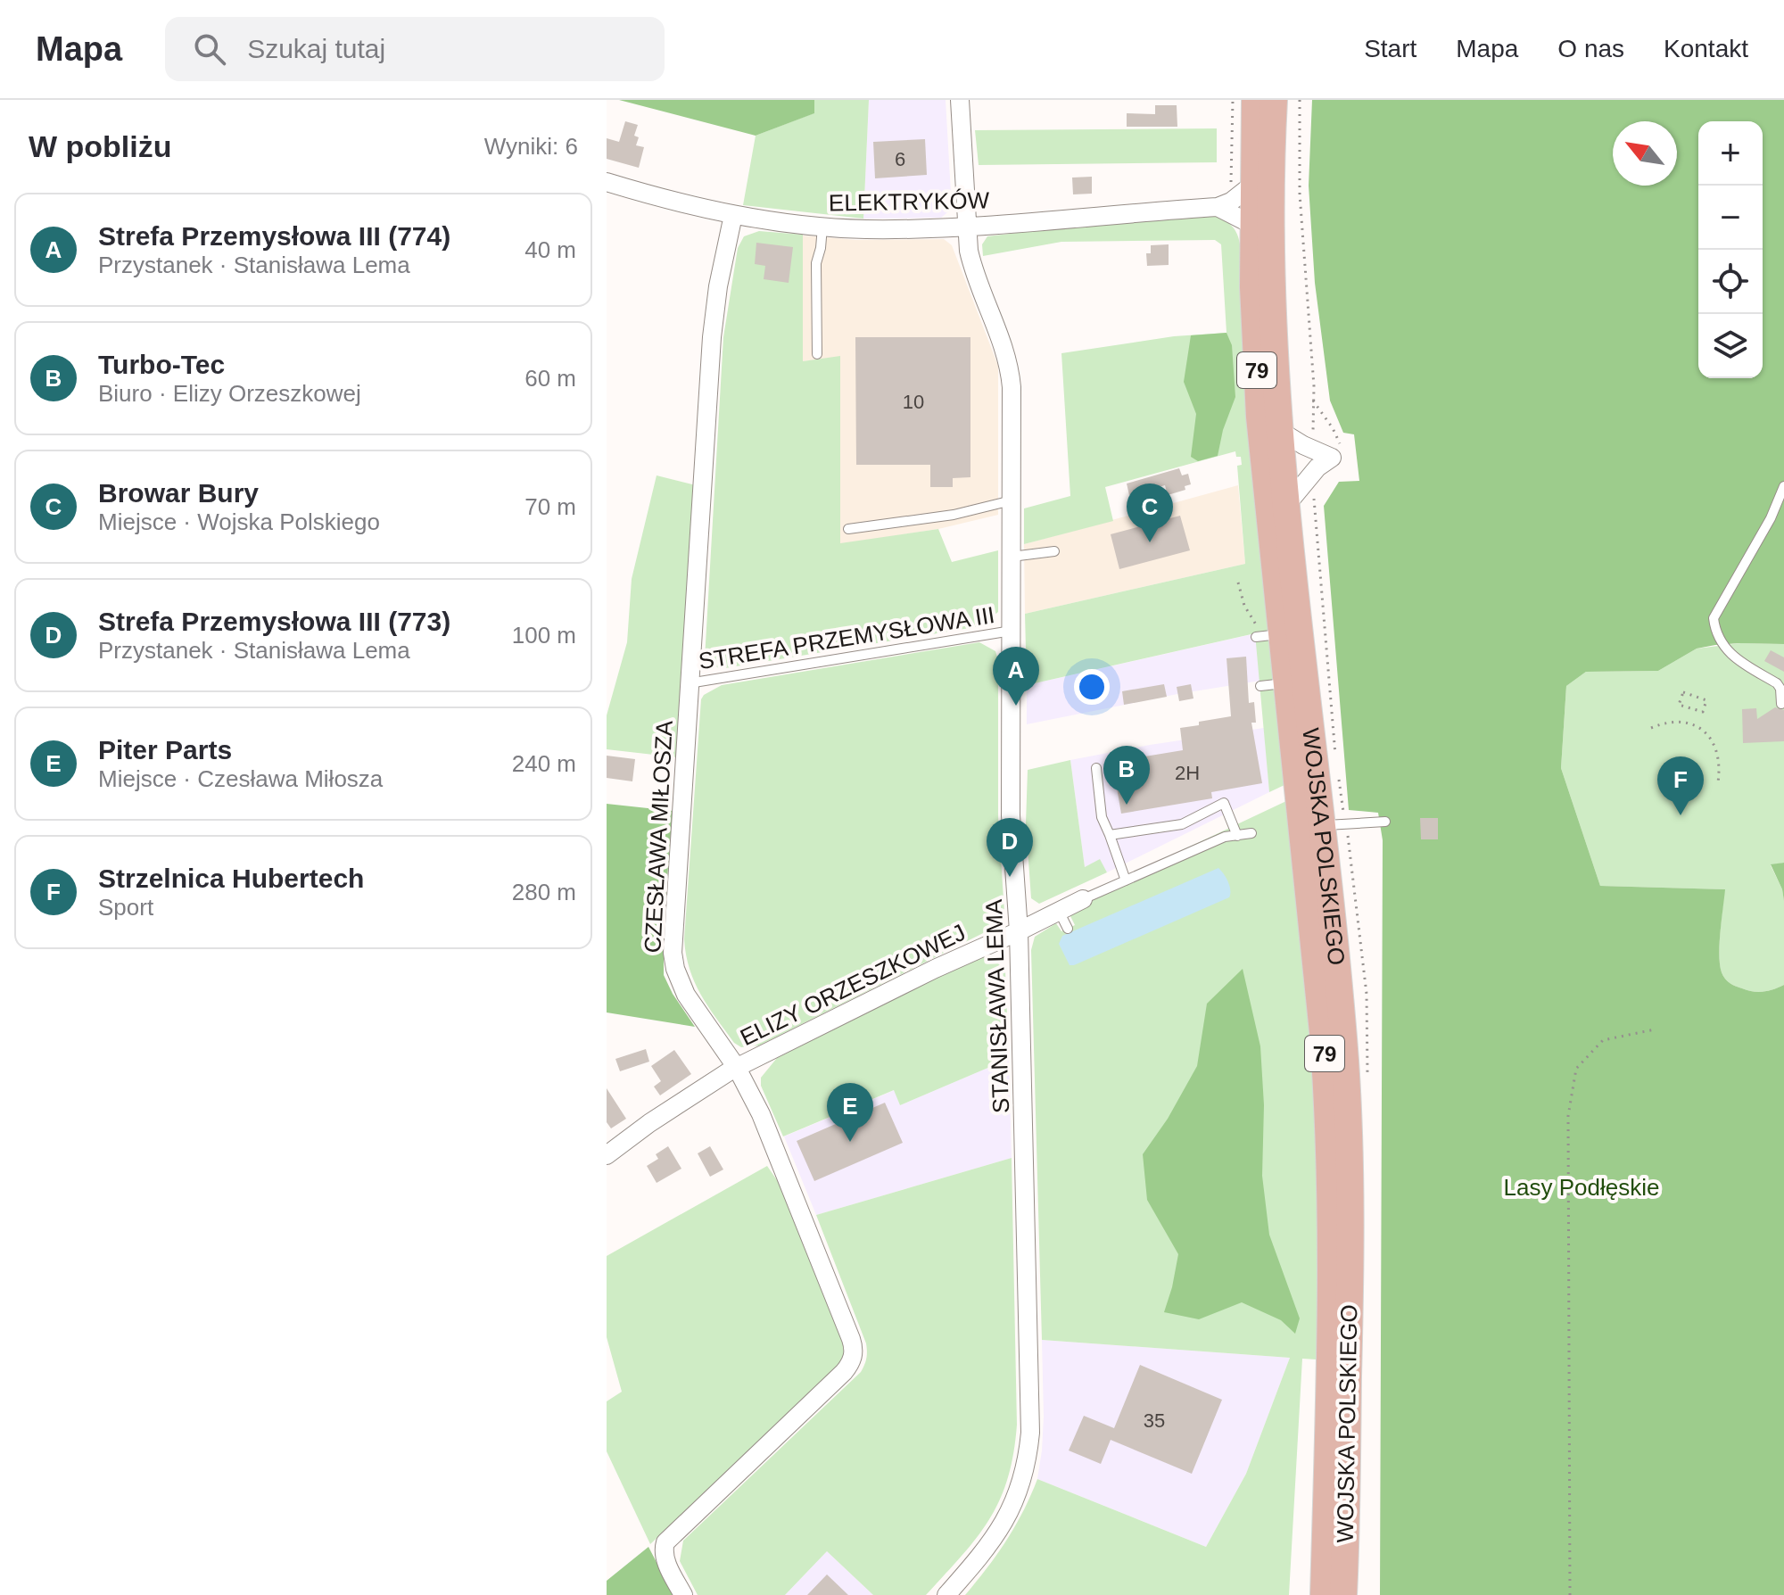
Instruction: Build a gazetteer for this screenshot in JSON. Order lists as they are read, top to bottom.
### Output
{
  "streets": {
    "main road": ["79", "WOJSKA POLSKIEGO"],
    "street": [
      "ELEKTRYKÓW",
      "CZESŁAWA MIŁOSZA",
      "ELIZY ORZESZKOWEJ",
      "STANISŁAWA LEMA"
    ],
    "lane": ["STREFA PRZEMYSŁOWA III"]
  },
  "crossings": [
    ["ELEKTRYKÓW", "CZESŁAWA MIŁOSZA"],
    ["ELEKTRYKÓW", "WOJSKA POLSKIEGO"],
    ["ELEKTRYKÓW", "STANISŁAWA LEMA"],
    ["STREFA PRZEMYSŁOWA III", "CZESŁAWA MIŁOSZA"],
    ["STREFA PRZEMYSŁOWA III", "STANISŁAWA LEMA"],
    ["CZESŁAWA MIŁOSZA", "ELIZY ORZESZKOWEJ"],
    ["ELIZY ORZESZKOWEJ", "STANISŁAWA LEMA"]
  ],
  "parks": ["Lasy Podłęskie"],
  "house_numbers": [
    "6",
    "10",
    "2H",
    "35"
  ],
  "north": "top left",
  "page": {
    "header": "Mapa",
    "search": "Szukaj tutaj",
    "nav": [
      "Start",
      "Mapa",
      "O nas",
      "Kontakt"
    ],
    "heading": ["W pobliżu", "Wyniki: 6"],
    "map_buttons": ["+", "−"],
    "list": [
      {
        "mark": "A",
        "name": "Strefa Przemysłowa III (774)",
        "note": "Przystanek · Stanisława Lema",
        "value": "40 m"
      },
      {
        "mark": "B",
        "name": "Turbo-Tec",
        "note": "Biuro · Elizy Orzeszkowej",
        "value": "60 m"
      },
      {
        "mark": "C",
        "name": "Browar Bury",
        "note": "Miejsce · Wojska Polskiego",
        "value": "70 m"
      },
      {
        "mark": "D",
        "name": "Strefa Przemysłowa III (773)",
        "note": "Przystanek · Stanisława Lema",
        "value": "100 m"
      },
      {
        "mark": "E",
        "name": "Piter Parts",
        "note": "Miejsce · Czesława Miłosza",
        "value": "240 m"
      },
      {
        "mark": "F",
        "name": "Strzelnica Hubertech",
        "note": "Sport",
        "value": "280 m"
      }
    ],
    "pins": [
      "C",
      "A",
      "B",
      "F",
      "D",
      "E"
    ]
  }
}
